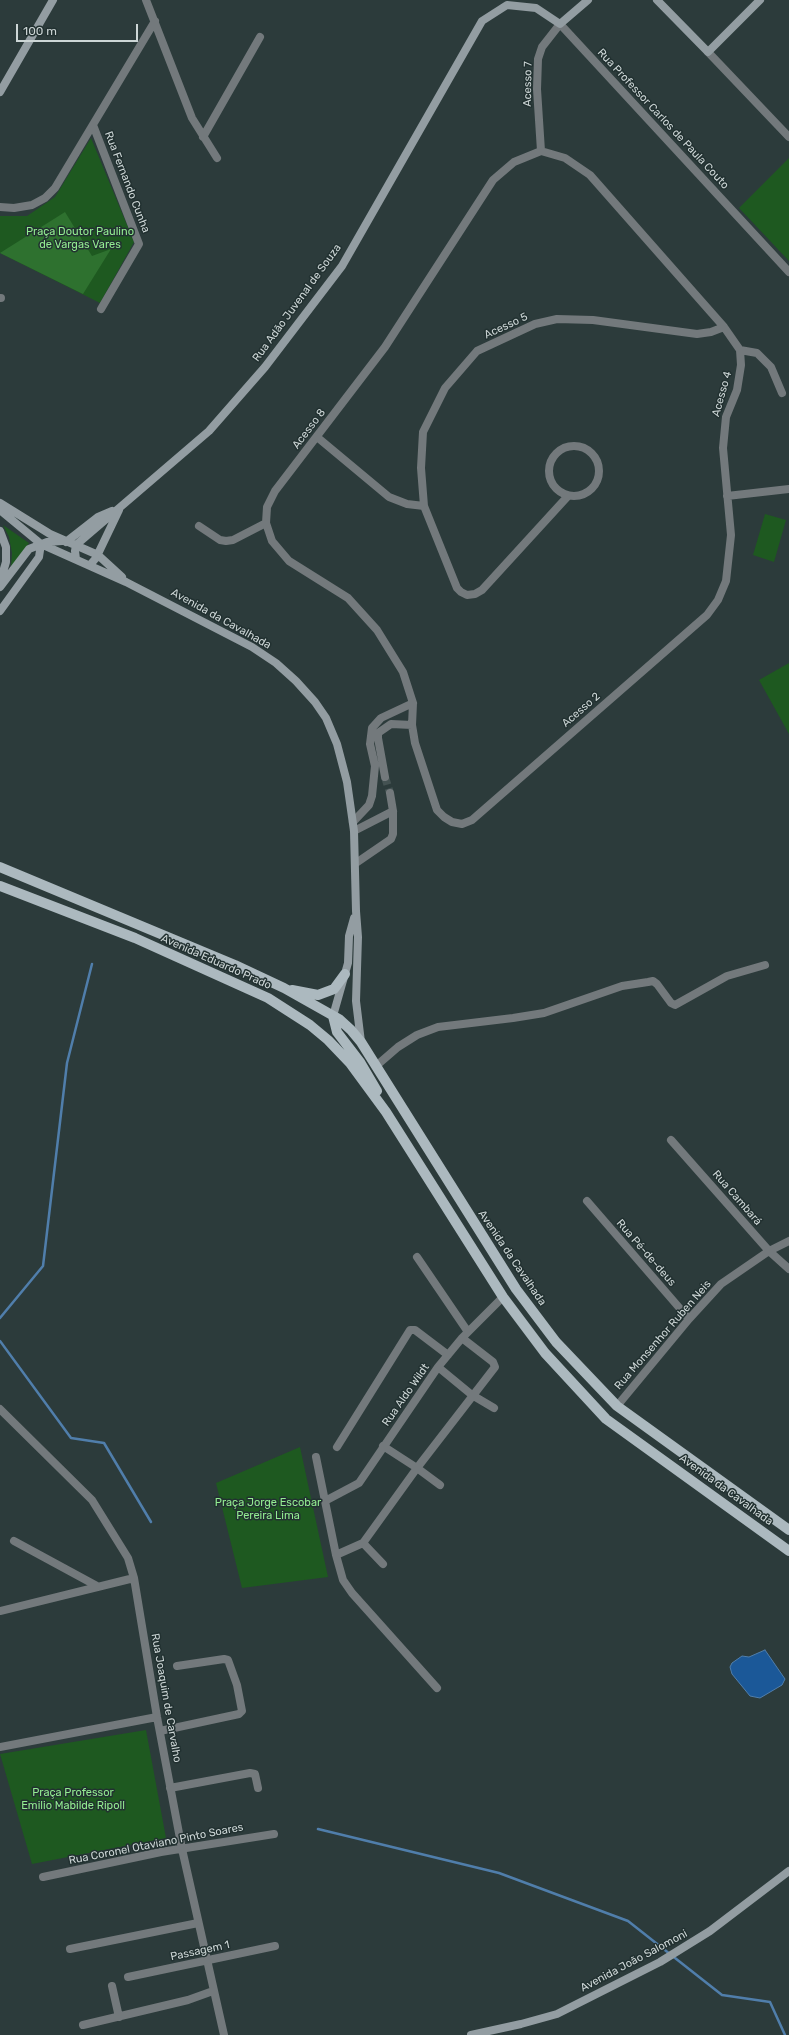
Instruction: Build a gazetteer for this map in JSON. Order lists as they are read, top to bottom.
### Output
{
  "streets": {
    "main road": [
      "Rua Professor Carlos de Paula Couto",
      "Rua Adão Juvenal de Souza",
      "Avenida da Cavalhada",
      "Avenida Eduardo Prado",
      "Avenida João Salomoni"
    ],
    "street": [
      "Acesso 7",
      "Rua Fernando Cunha",
      "Acesso 5",
      "Acesso 4",
      "Acesso 8",
      "Acesso 2",
      "Rua Cambará",
      "Rua Pé-de-deus",
      "Rua Monsenhor Ruben Neis",
      "Rua Aldo Wildt",
      "Rua Joaquim de Carvalho",
      "Rua Coronel Otaviano Pinto Soares",
      "Passagem 1"
    ]
  },
  "crossings": [
    ["Acesso 7", "Rua Professor Carlos de Paula Couto"],
    ["Acesso 7", "Acesso 8"],
    ["Rua Professor Carlos de Paula Couto", "Rua Adão Juvenal de Souza"],
    ["Rua Adão Juvenal de Souza", "Avenida da Cavalhada"],
    ["Acesso 4", "Acesso 2"],
    ["Acesso 8", "Acesso 2"],
    ["Avenida da Cavalhada", "Avenida Eduardo Prado"],
    ["Avenida da Cavalhada", "Rua Monsenhor Ruben Neis"],
    ["Avenida da Cavalhada", "Rua Aldo Wildt"],
    ["Rua Cambará", "Rua Monsenhor Ruben Neis"],
    ["Rua Pé-de-deus", "Rua Monsenhor Ruben Neis"],
    ["Rua Joaquim de Carvalho", "Rua Coronel Otaviano Pinto Soares"],
    ["Rua Joaquim de Carvalho", "Passagem 1"]
  ],
  "parks": ["Praça Doutor Paulino de Vargas Vares", "Praça Jorge Escobar Pereira Lima", "Praça Professor Emilio Mabilde Ripoll"],
  "scale_bar": "100 m"
}
